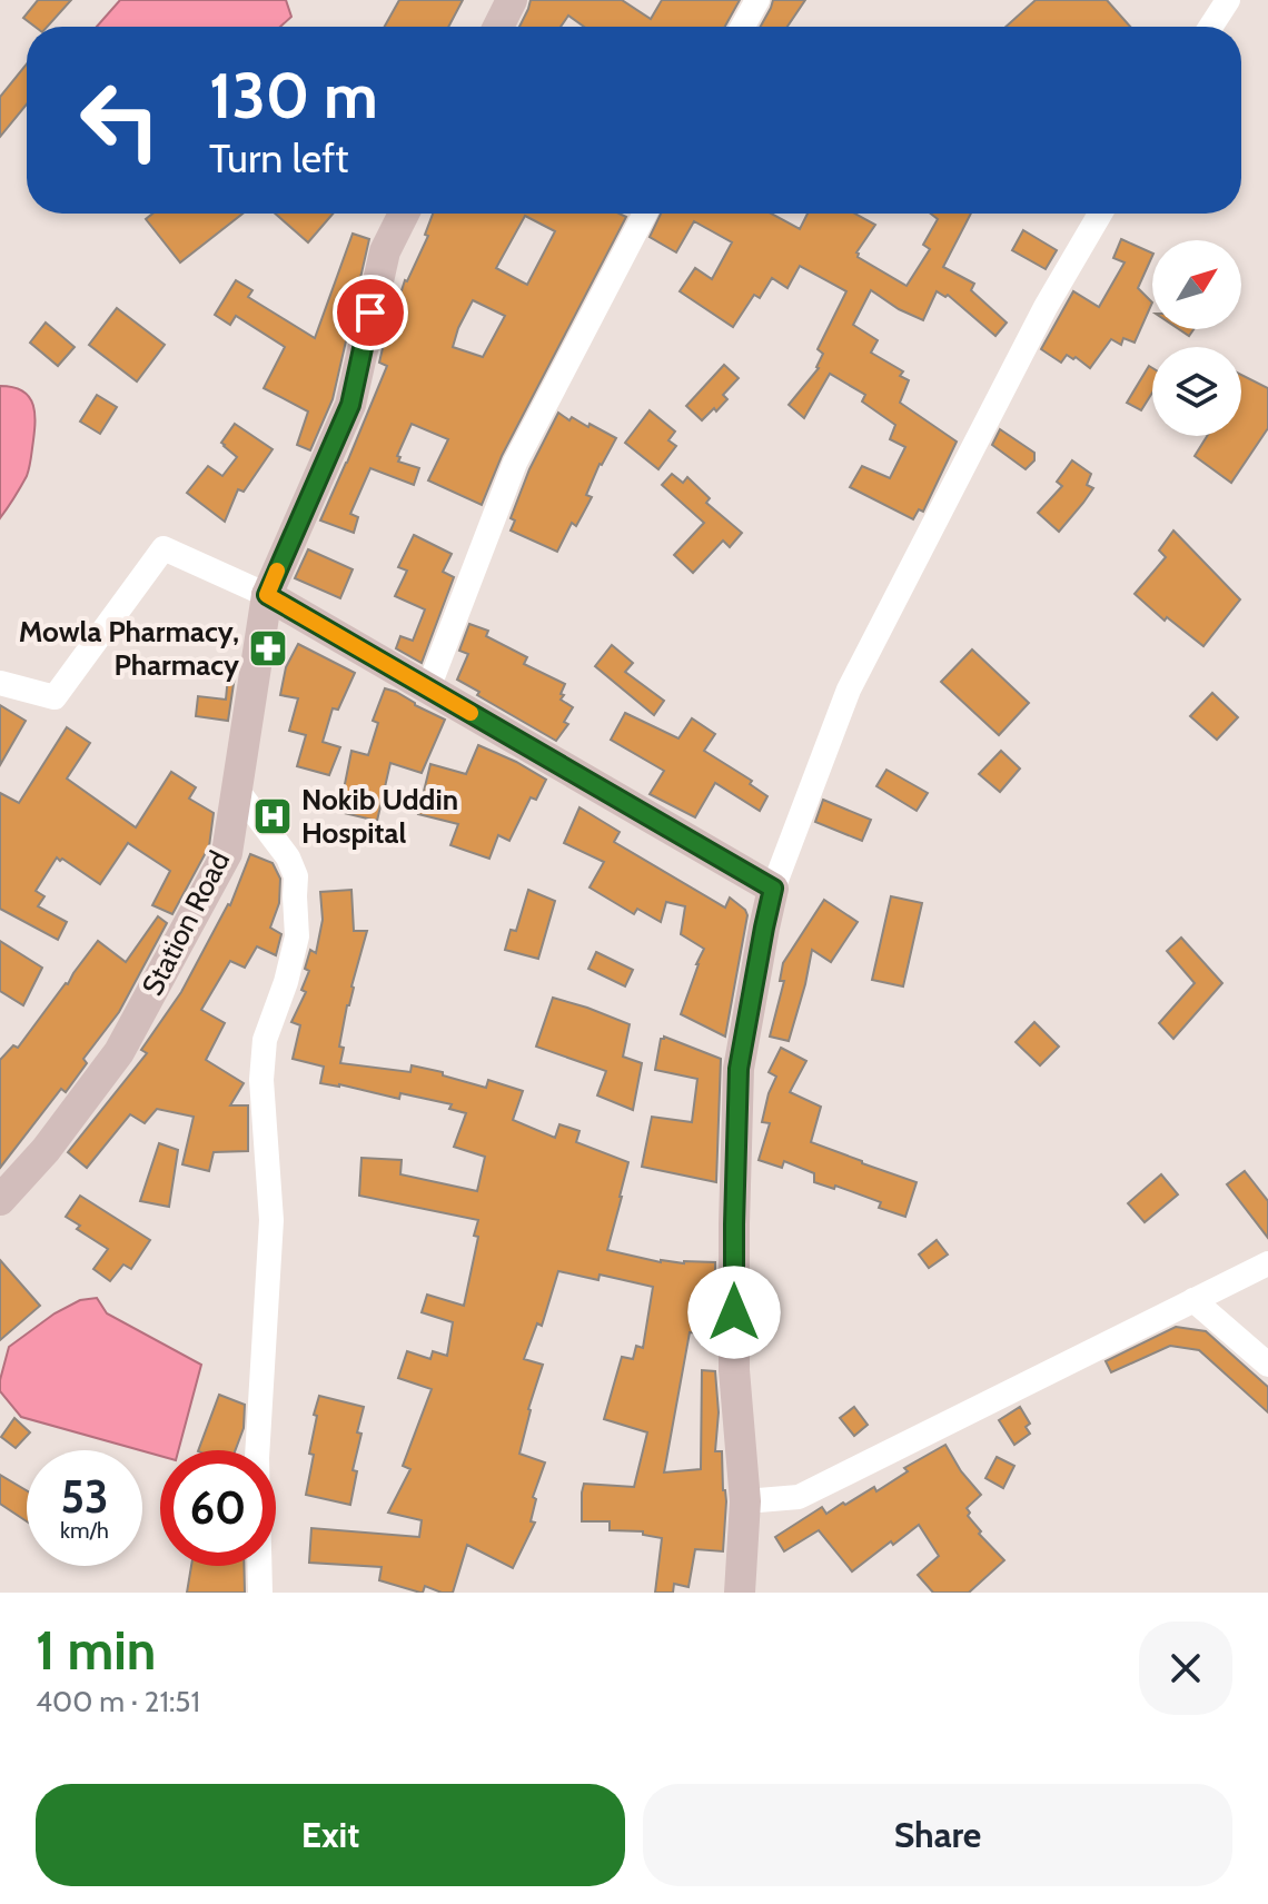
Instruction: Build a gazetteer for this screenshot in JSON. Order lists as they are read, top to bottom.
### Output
{
  "streets": {
    "main road": ["Station Road"]
  },
  "places": {
    "pharmacy": ["Mowla Pharmacy, Pharmacy"],
    "hospital": ["Nokib Uddin Hospital"]
  },
  "north": "top right",
  "page": {
    "turn": ["130 m", "Turn left"],
    "speed": "53 km/h",
    "limit": "60",
    "heading": ["1 min", "400 m · 21:51"],
    "buttons": ["Exit", "Share"]
  }
}
